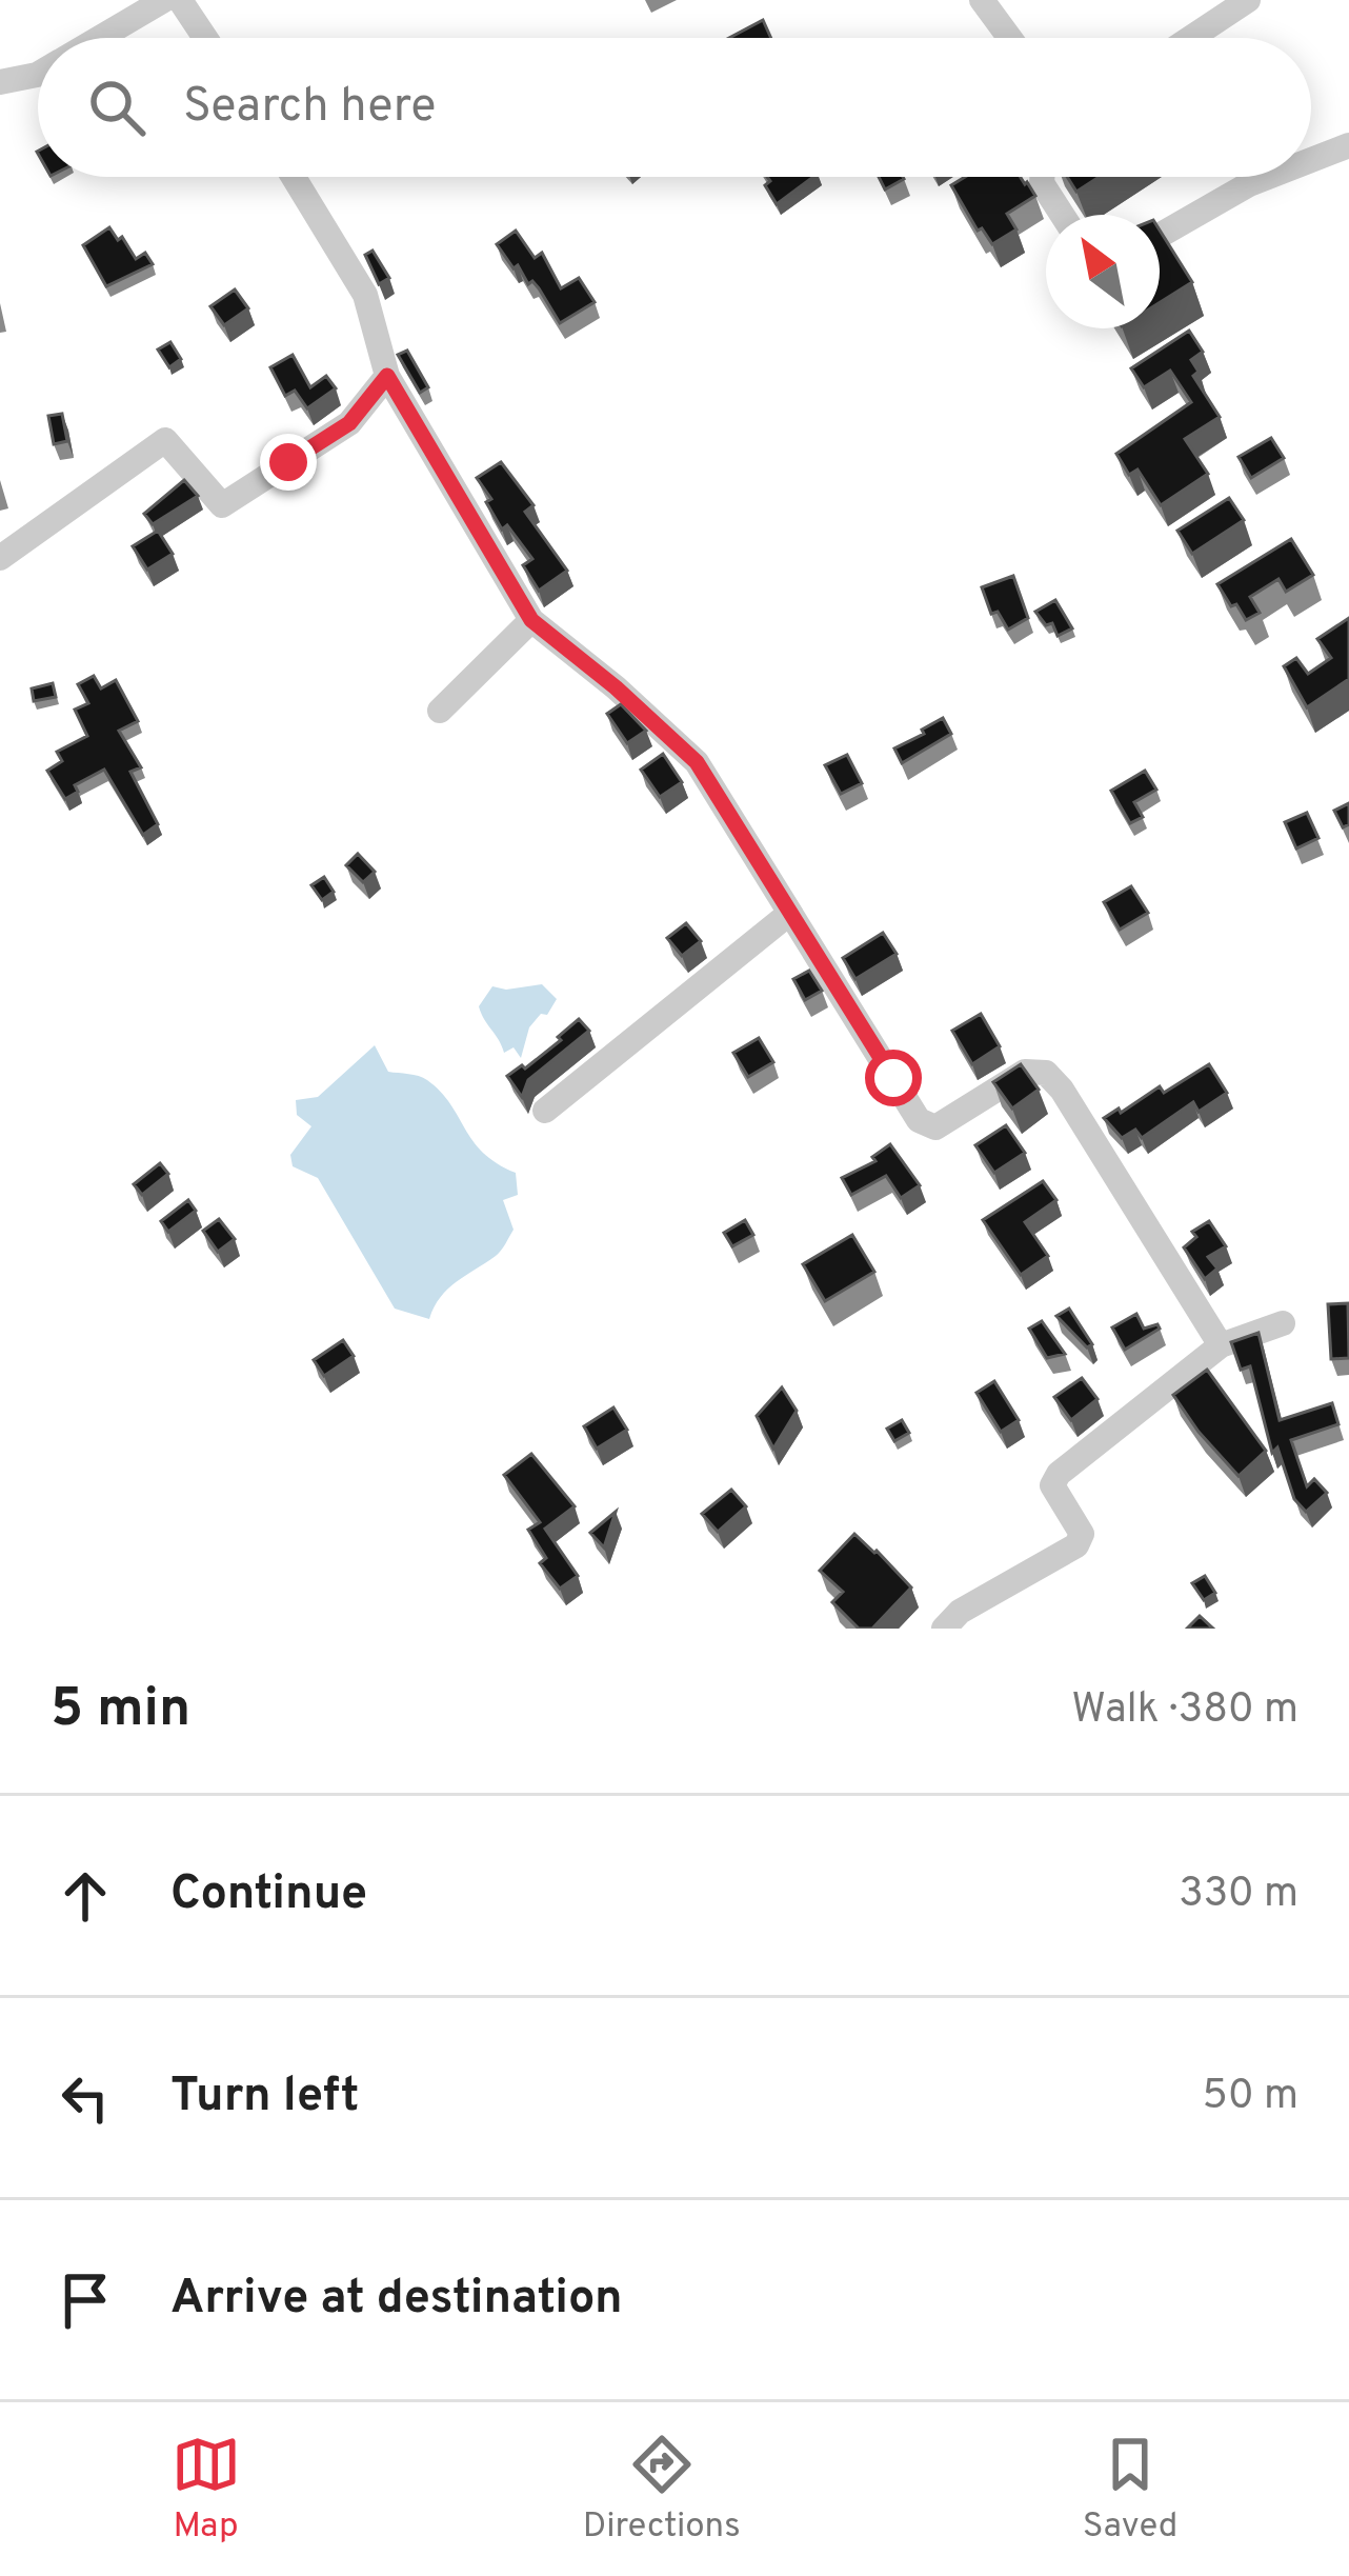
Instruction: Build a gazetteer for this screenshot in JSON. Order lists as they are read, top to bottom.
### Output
{
  "north": "top left",
  "page": {
    "search": "Search here",
    "heading": ["5 min", "Walk · 380 m"],
    "list": [
      ["Continue", "330 m"],
      ["Turn left", "50 m"],
      "Arrive at destination"
    ],
    "nav": ["Map", "Directions", "Saved"]
  }
}
